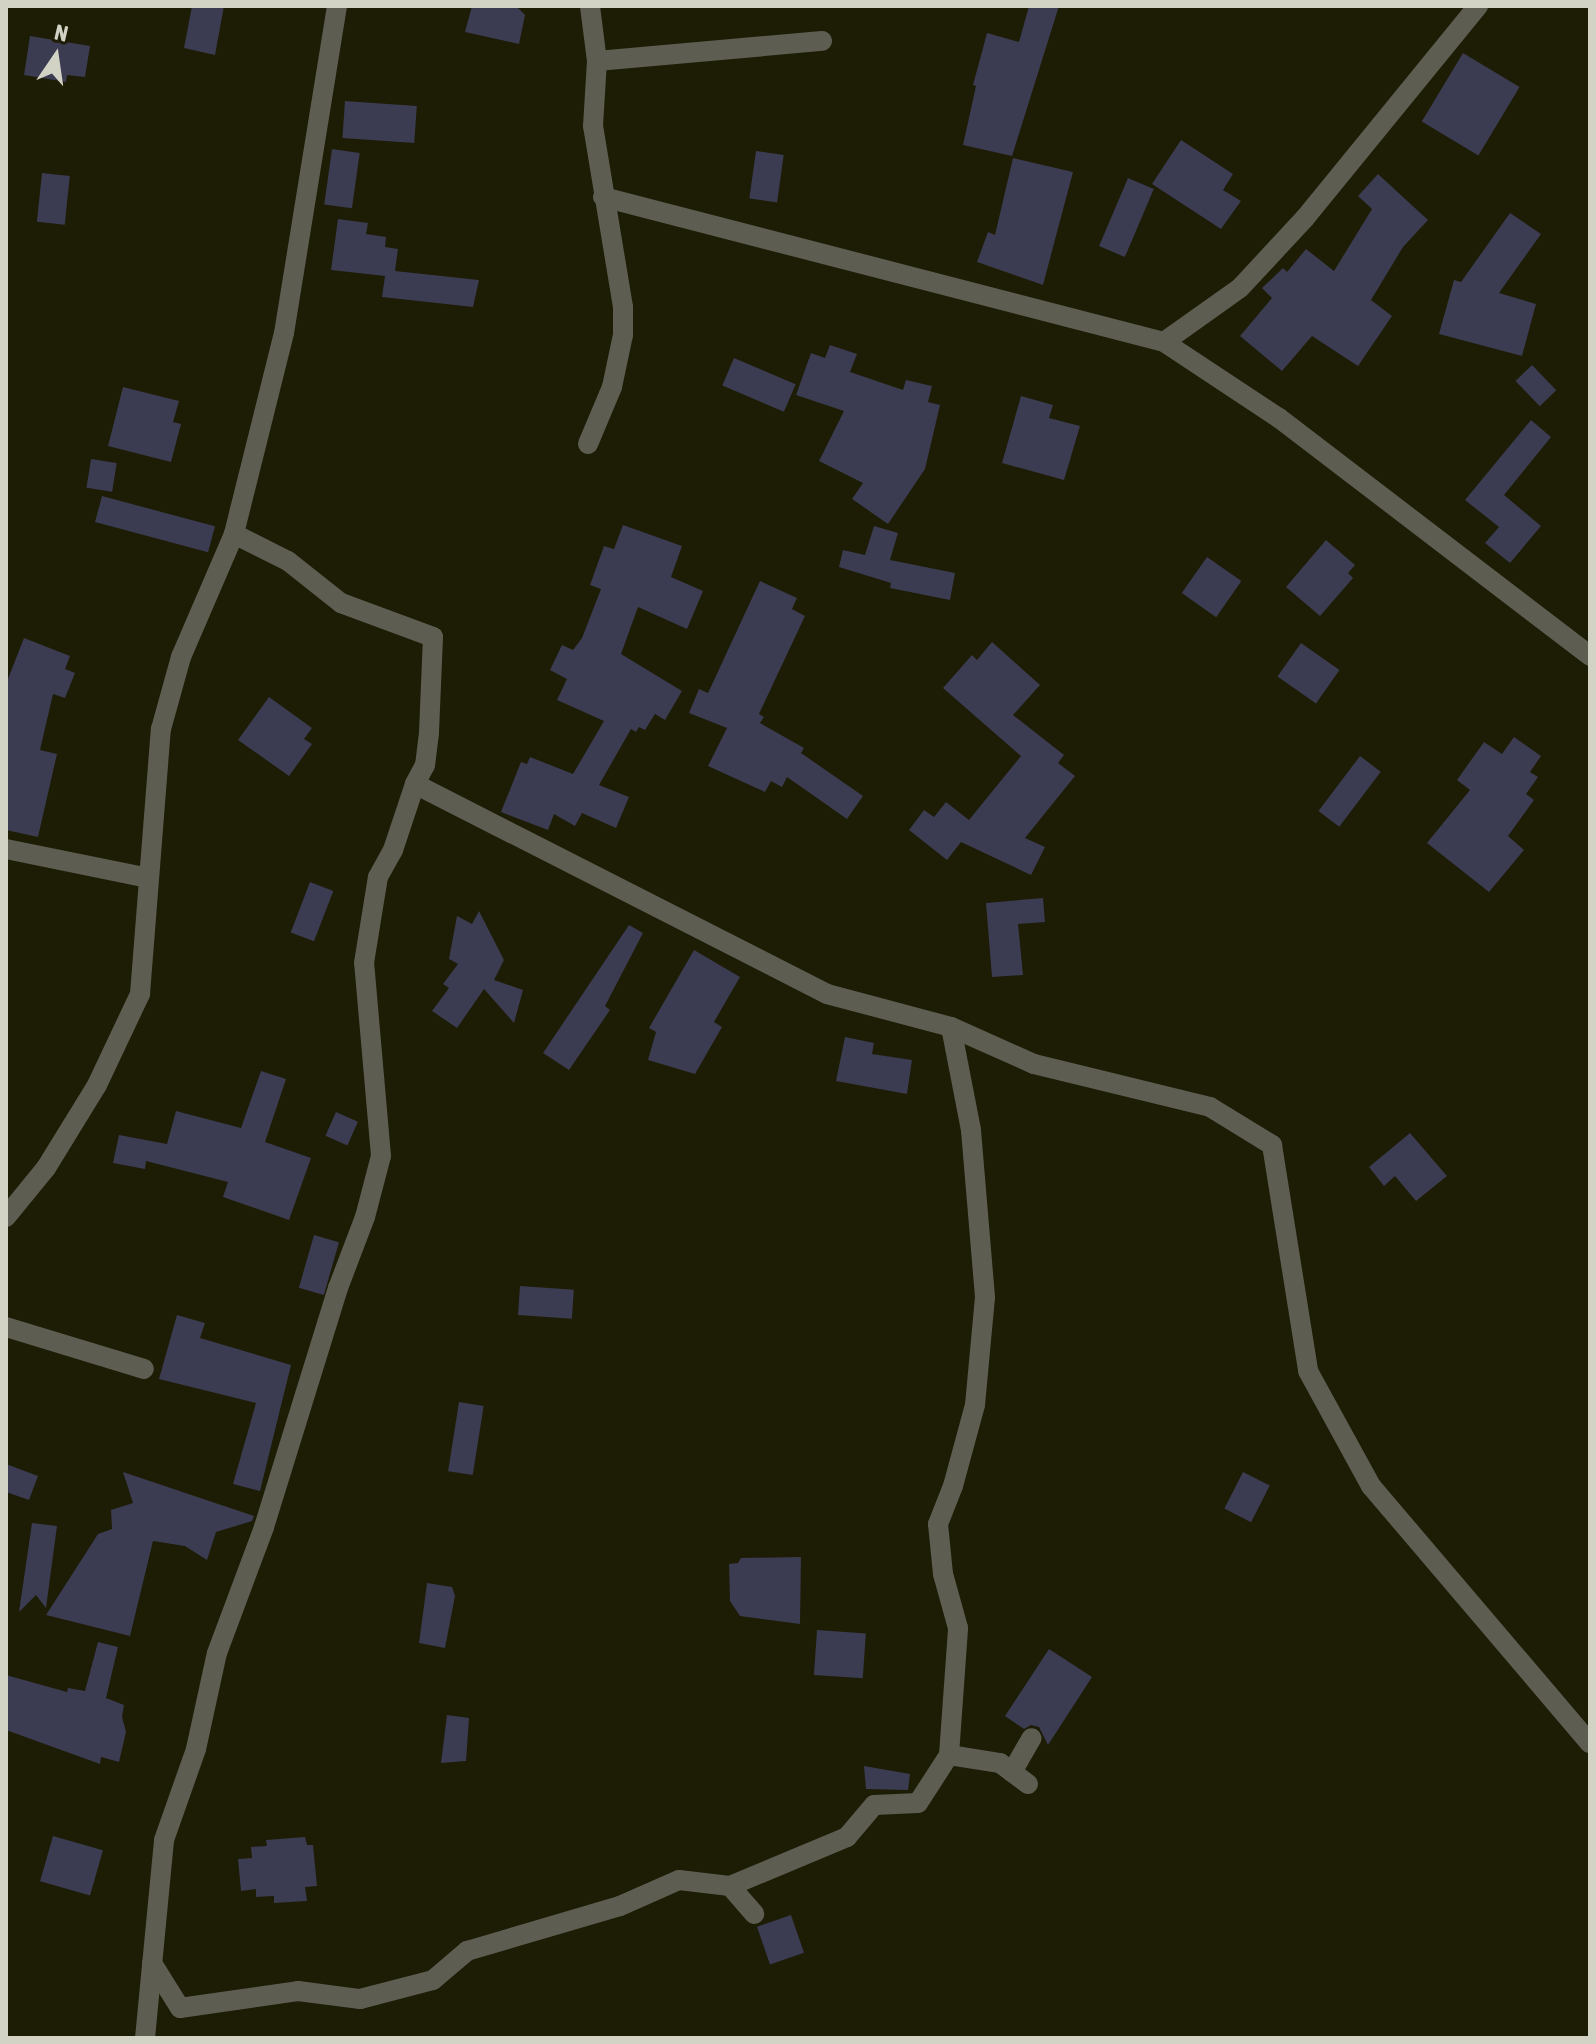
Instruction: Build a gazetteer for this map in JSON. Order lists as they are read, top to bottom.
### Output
{
  "north": "top"
}
